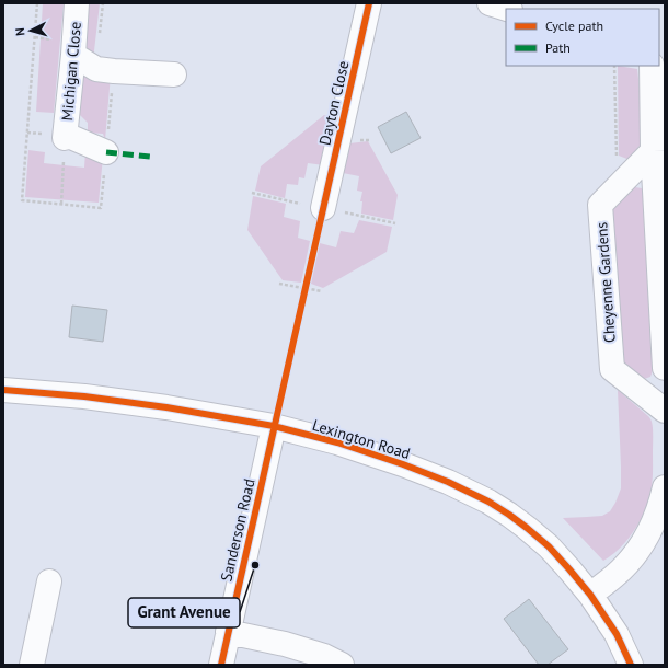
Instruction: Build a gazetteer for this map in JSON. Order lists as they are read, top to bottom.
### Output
{
  "streets": {
    "street": [
      "Michigan Close",
      "Dayton Close",
      "Cheyenne Gardens",
      "Lexington Road",
      "Sanderson Road"
    ]
  },
  "crossings": [
    ["Lexington Road", "Sanderson Road"]
  ],
  "places": ["Grant Avenue"],
  "legend": ["Cycle path", "Path"],
  "north": "left"
}
